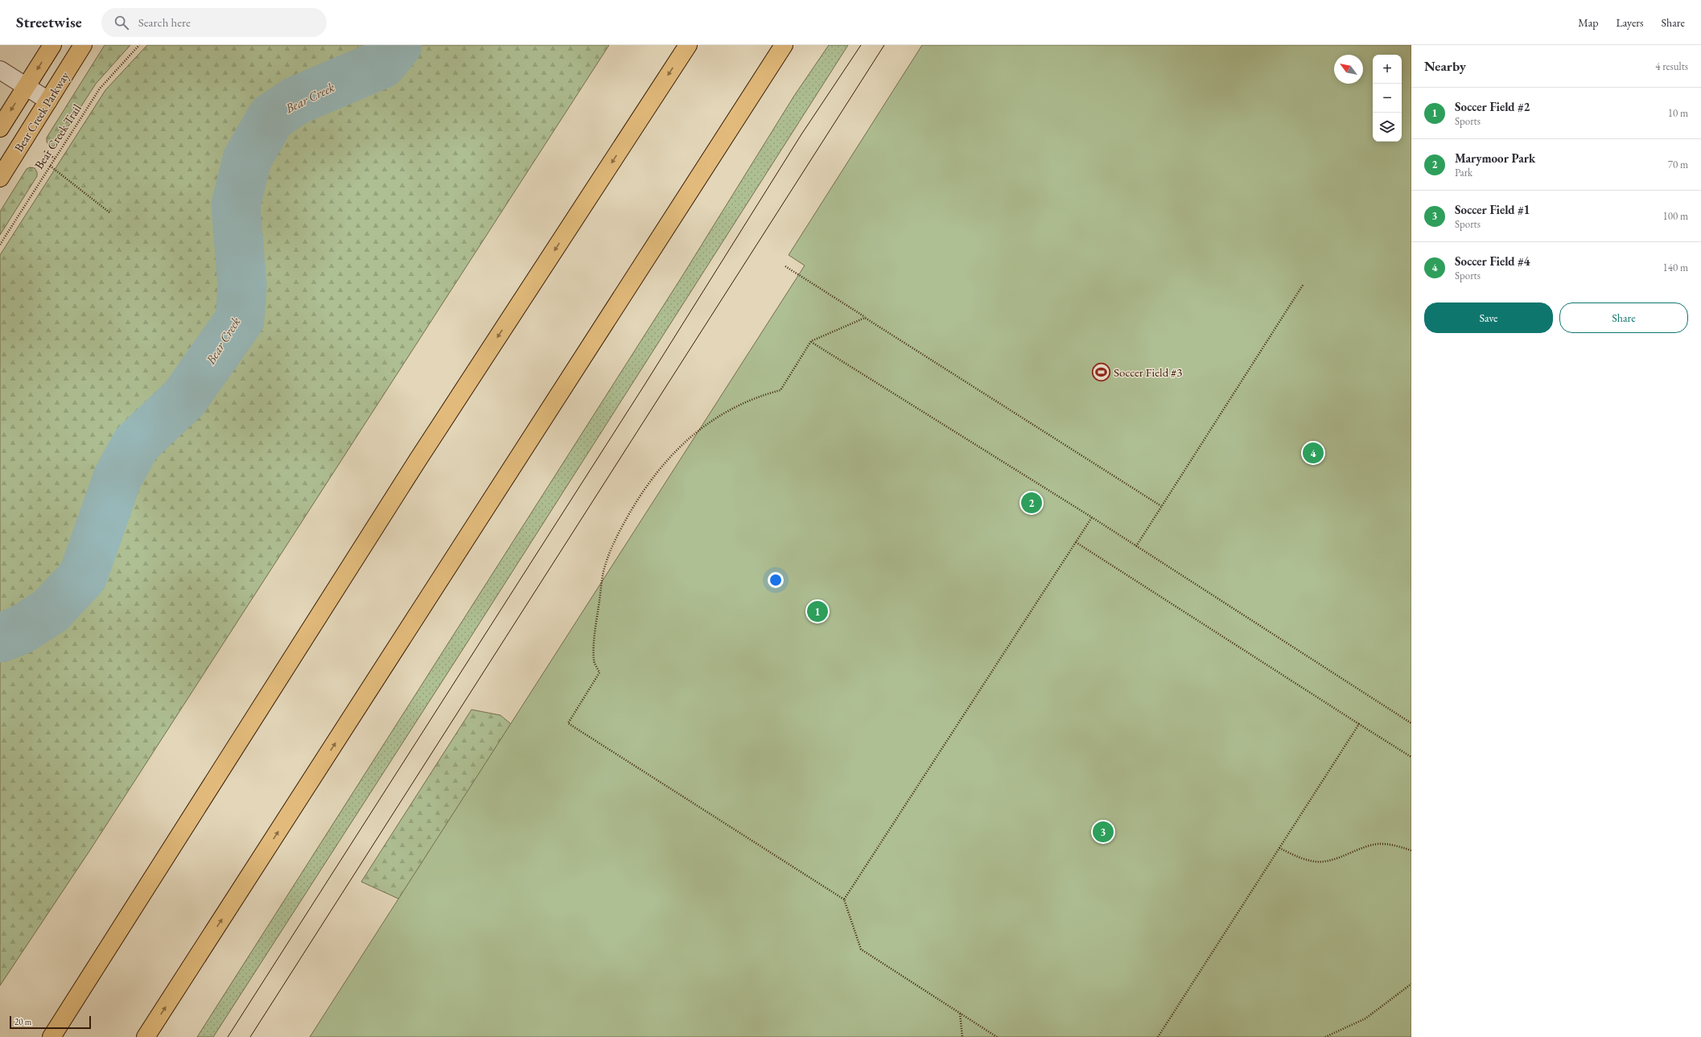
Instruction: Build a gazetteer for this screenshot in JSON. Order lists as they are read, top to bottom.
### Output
{
  "streets": {
    "main road": ["Bear Creek Parkway"],
    "path": ["Bear Creek Trail"]
  },
  "water": ["Bear Creek"],
  "places": {
    "sports": ["Soccer Field #3"]
  },
  "scale_bar": "20 m",
  "north": "top left",
  "page": {
    "header": "Streetwise",
    "search": "Search here",
    "nav": ["Map", "Layers", "Share"],
    "heading": ["Nearby", "4 results"],
    "map_buttons": ["+", "−"],
    "list": [
      {
        "mark": "1",
        "name": "Soccer Field #2",
        "note": "Sports",
        "value": "10 m"
      },
      {
        "mark": "2",
        "name": "Marymoor Park",
        "note": "Park",
        "value": "70 m"
      },
      {
        "mark": "3",
        "name": "Soccer Field #1",
        "note": "Sports",
        "value": "100 m"
      },
      {
        "mark": "4",
        "name": "Soccer Field #4",
        "note": "Sports",
        "value": "140 m"
      }
    ],
    "buttons": ["Save", "Share"],
    "pins": [
      "4",
      "2",
      "1",
      "3"
    ],
    "scale": "20 m"
  }
}
